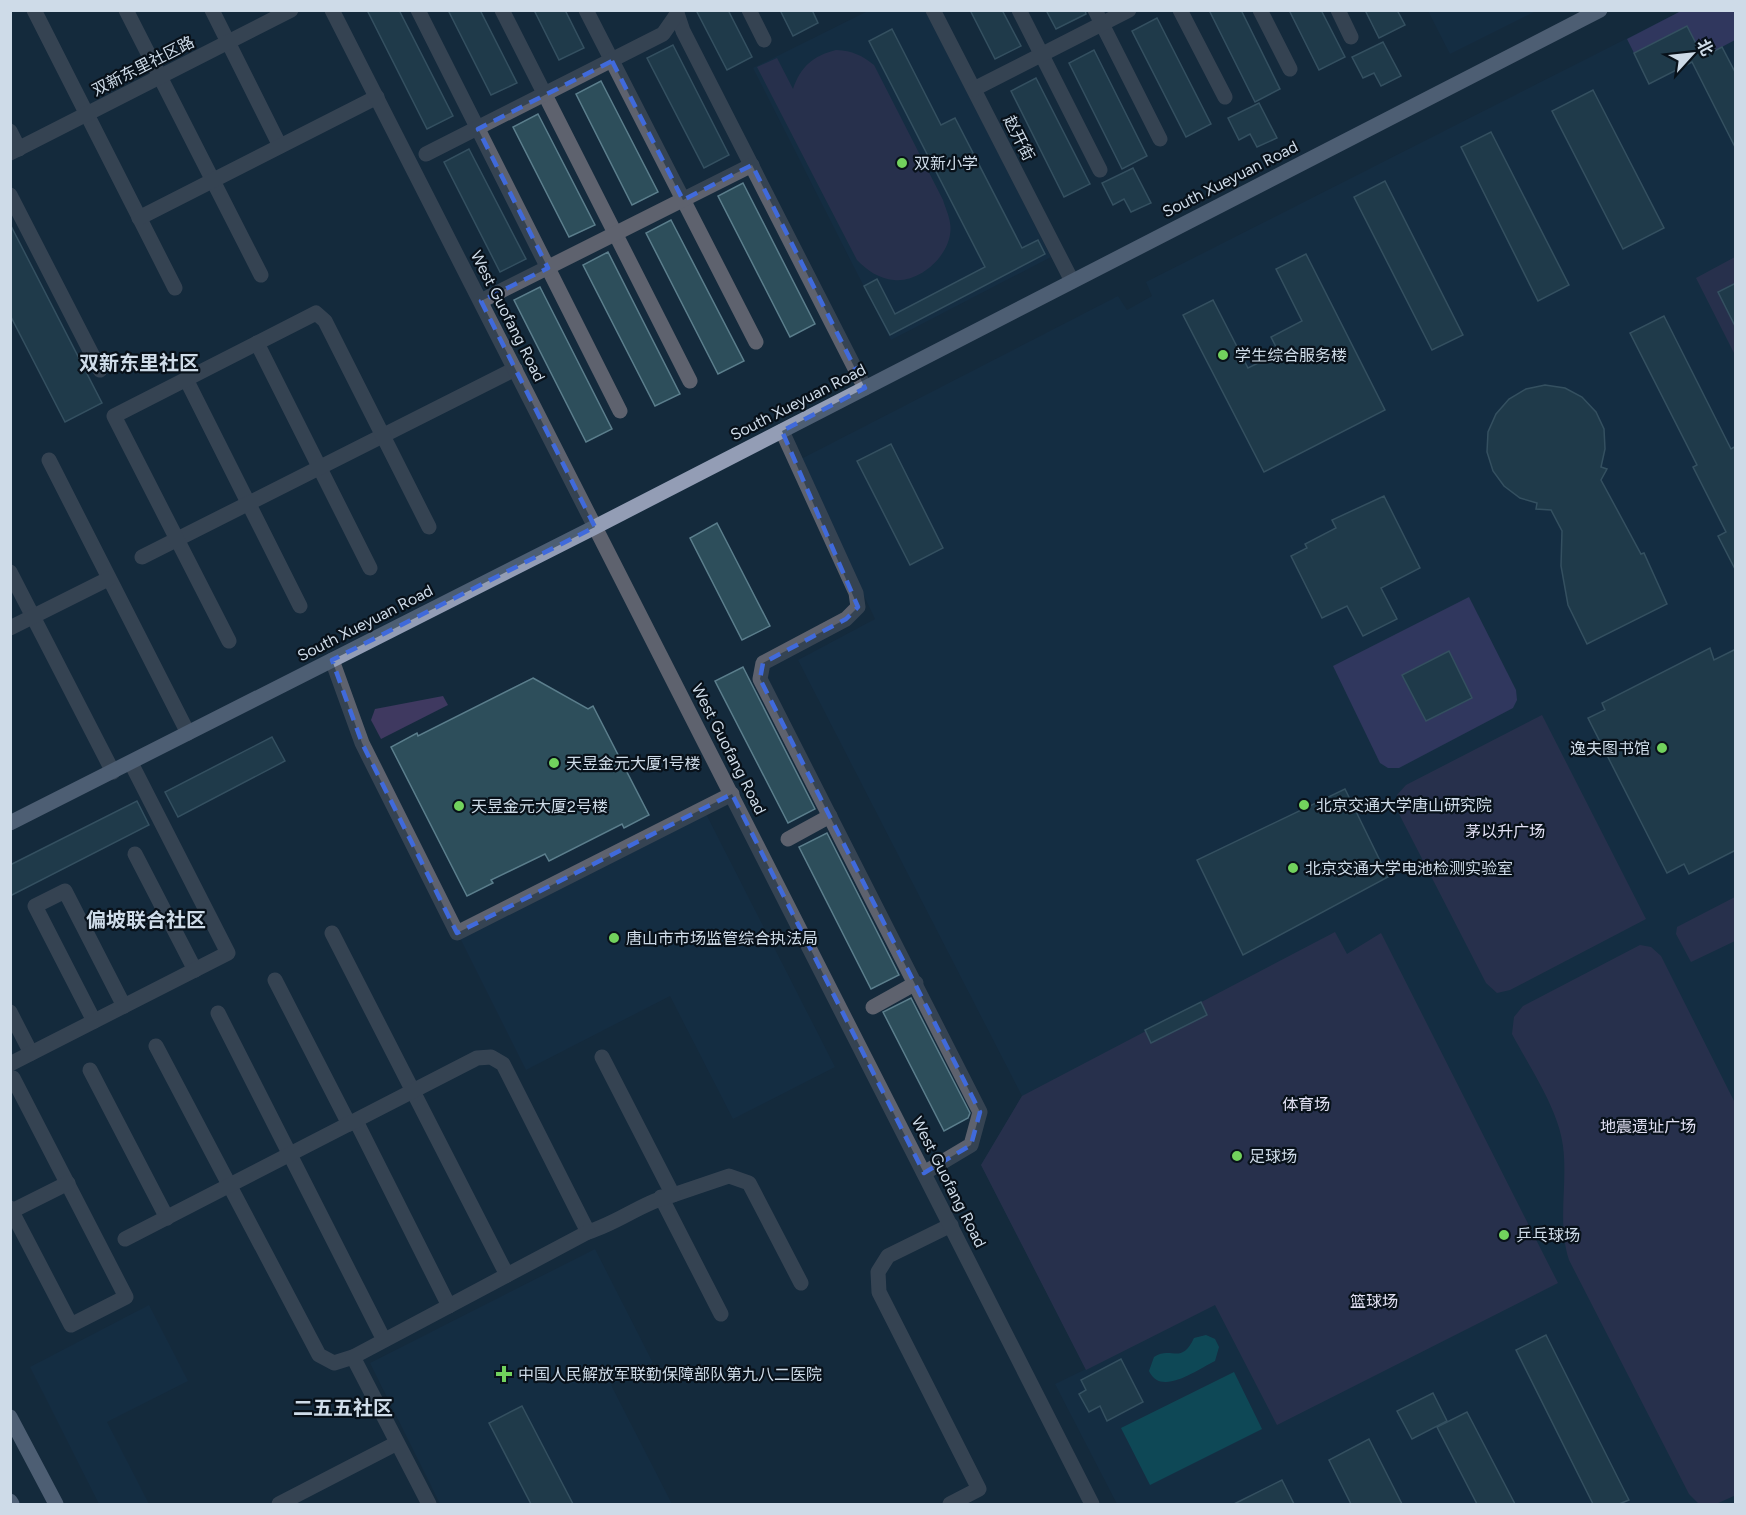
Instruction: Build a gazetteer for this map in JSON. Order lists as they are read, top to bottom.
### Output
{
  "streets": {
    "main road": ["South Xueyuan Road"],
    "street": ["双新东里社区路", "赵开街", "West Guofang Road"]
  },
  "crossings": [
    ["赵开街", "South Xueyuan Road"],
    ["South Xueyuan Road", "West Guofang Road"]
  ],
  "districts": ["双新东里社区", "偏坡联合社区", "二五五社区"],
  "parks": [
    "茅以升广场",
    "体育场",
    "地震遗址广场",
    "篮球场"
  ],
  "places": {
    "other": [
      "双新小学",
      "学生综合服务楼",
      "逸夫图书馆",
      "天昱金元大厦1号楼",
      "北京交通大学唐山研究院",
      "天昱金元大厦2号楼",
      "北京交通大学电池检测实验室",
      "唐山市市场监管综合执法局",
      "足球场",
      "乒乓球场"
    ],
    "health": ["中国人民解放军联勤保障部队第九八二医院"]
  },
  "north": "top right"
}
